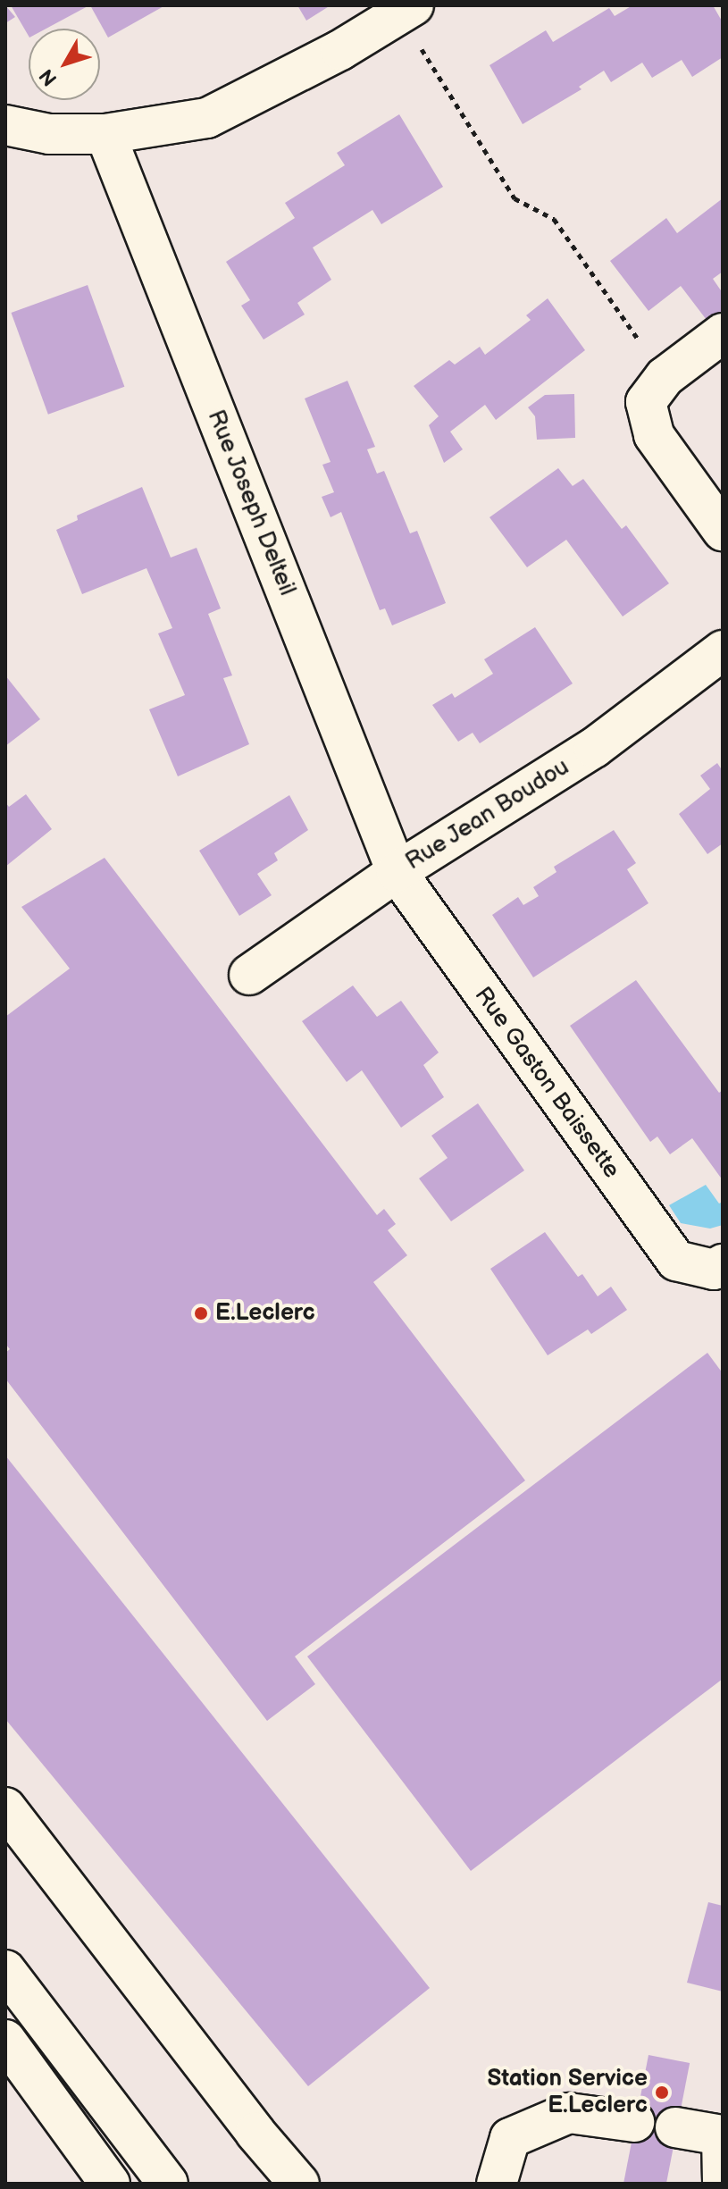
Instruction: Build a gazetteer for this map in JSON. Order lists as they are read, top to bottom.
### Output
{
  "streets": {
    "street": ["Rue Joseph Delteil", "Rue Jean Boudou", "Rue Gaston Baissette"]
  },
  "crossings": [
    ["Rue Joseph Delteil", "Rue Jean Boudou"],
    ["Rue Joseph Delteil", "Rue Gaston Baissette"],
    ["Rue Jean Boudou", "Rue Gaston Baissette"]
  ],
  "places": ["E.Leclerc", "Station Service E.Leclerc"],
  "north": "bottom left"
}
